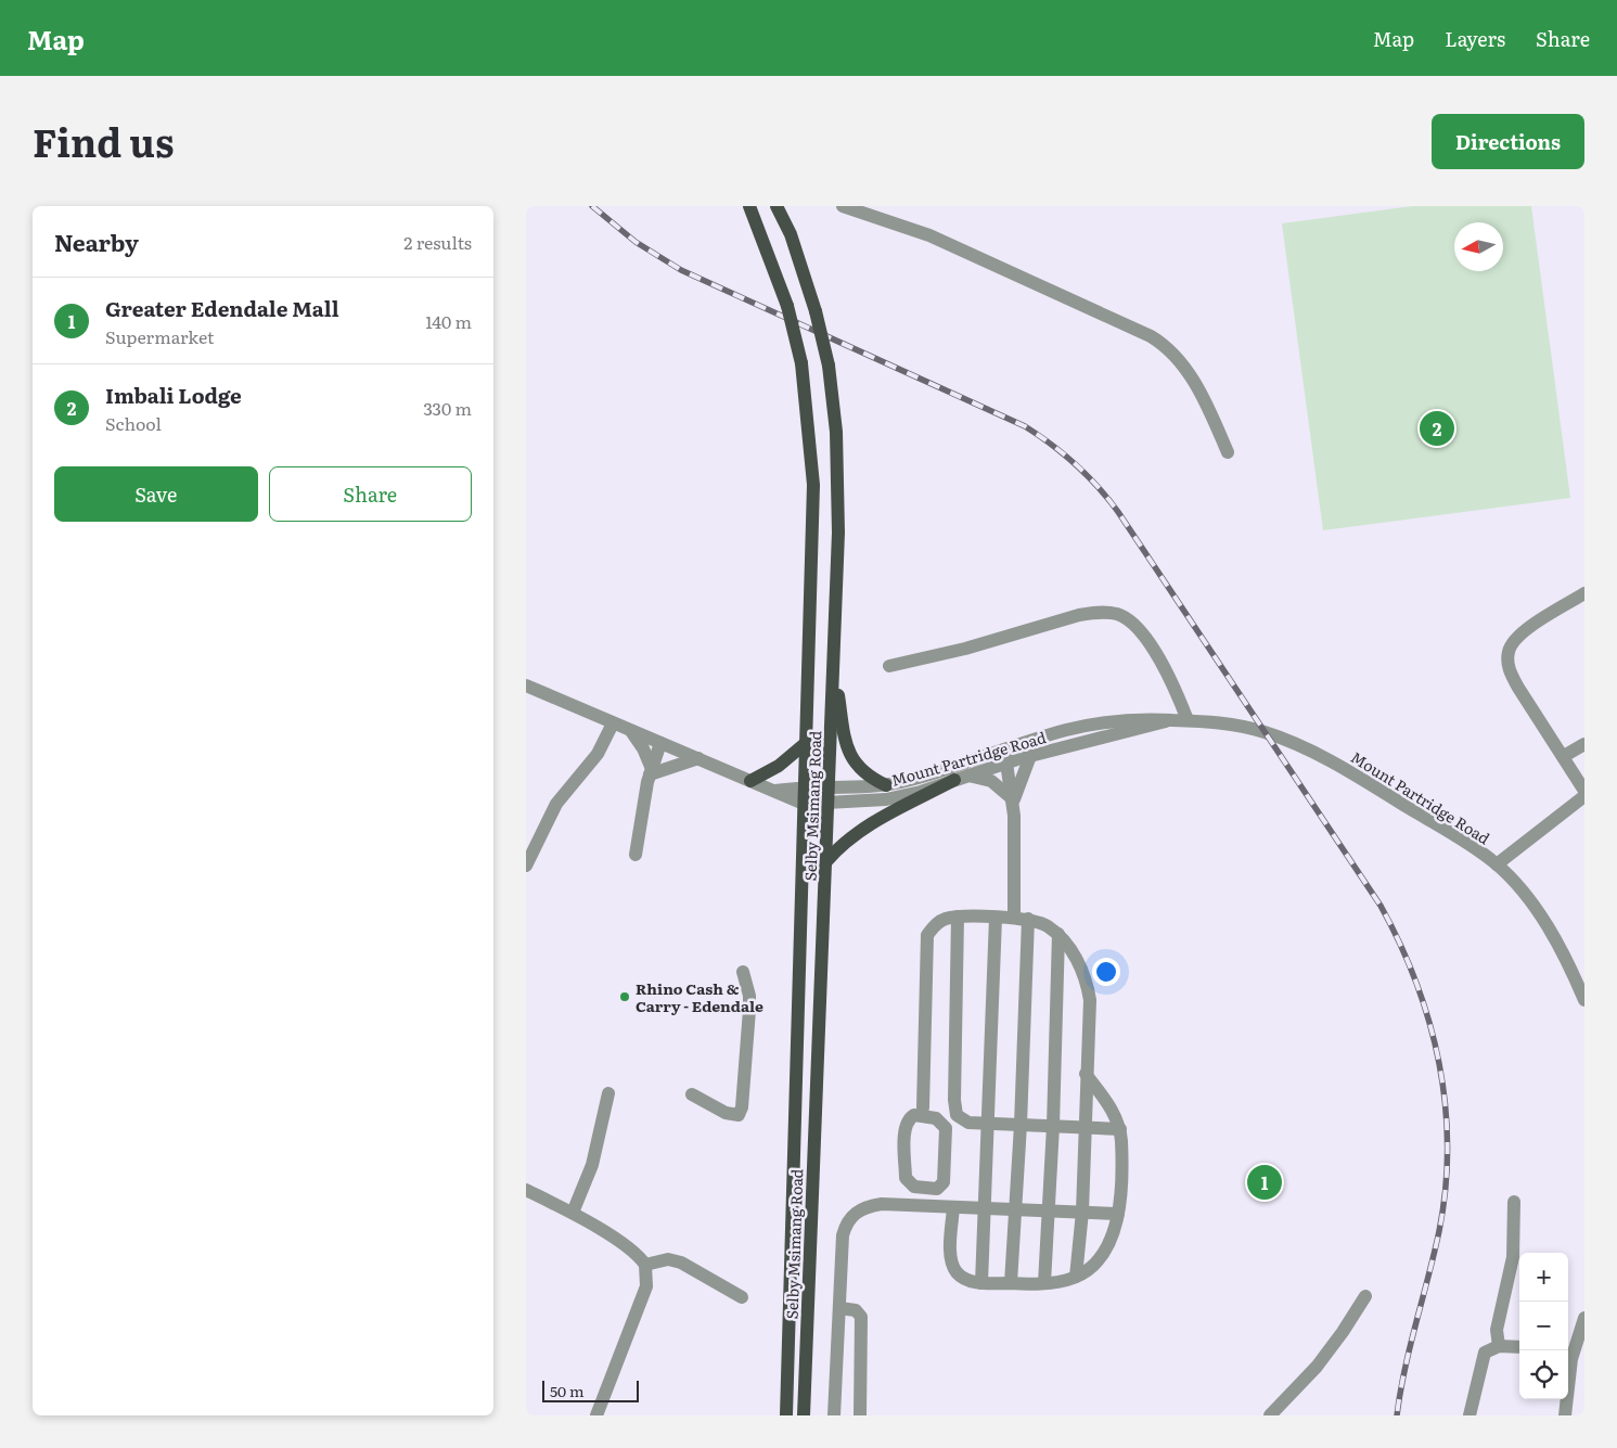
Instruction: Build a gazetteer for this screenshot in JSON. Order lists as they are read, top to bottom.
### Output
{
  "streets": {
    "main road": ["Selby Msimang Road"],
    "street": ["Mount Partridge Road"]
  },
  "crossings": [
    ["Mount Partridge Road", "Selby Msimang Road"]
  ],
  "places": ["Rhino Cash & Carry - Edendale"],
  "scale_bar": "50 m",
  "north": "left",
  "page": {
    "header": "Map",
    "nav": ["Map", "Layers", "Share"],
    "title": "Find us",
    "buttons": [
      "Directions",
      ["Save", "Share"]
    ],
    "heading": ["Nearby", "2 results"],
    "list": [
      {
        "mark": "1",
        "name": "Greater Edendale Mall",
        "note": "Supermarket",
        "value": "140 m"
      },
      {
        "mark": "2",
        "name": "Imbali Lodge",
        "note": "School",
        "value": "330 m"
      }
    ],
    "pins": ["2", "1"],
    "map_buttons": ["+", "−"],
    "scale": "50 m"
  }
}
